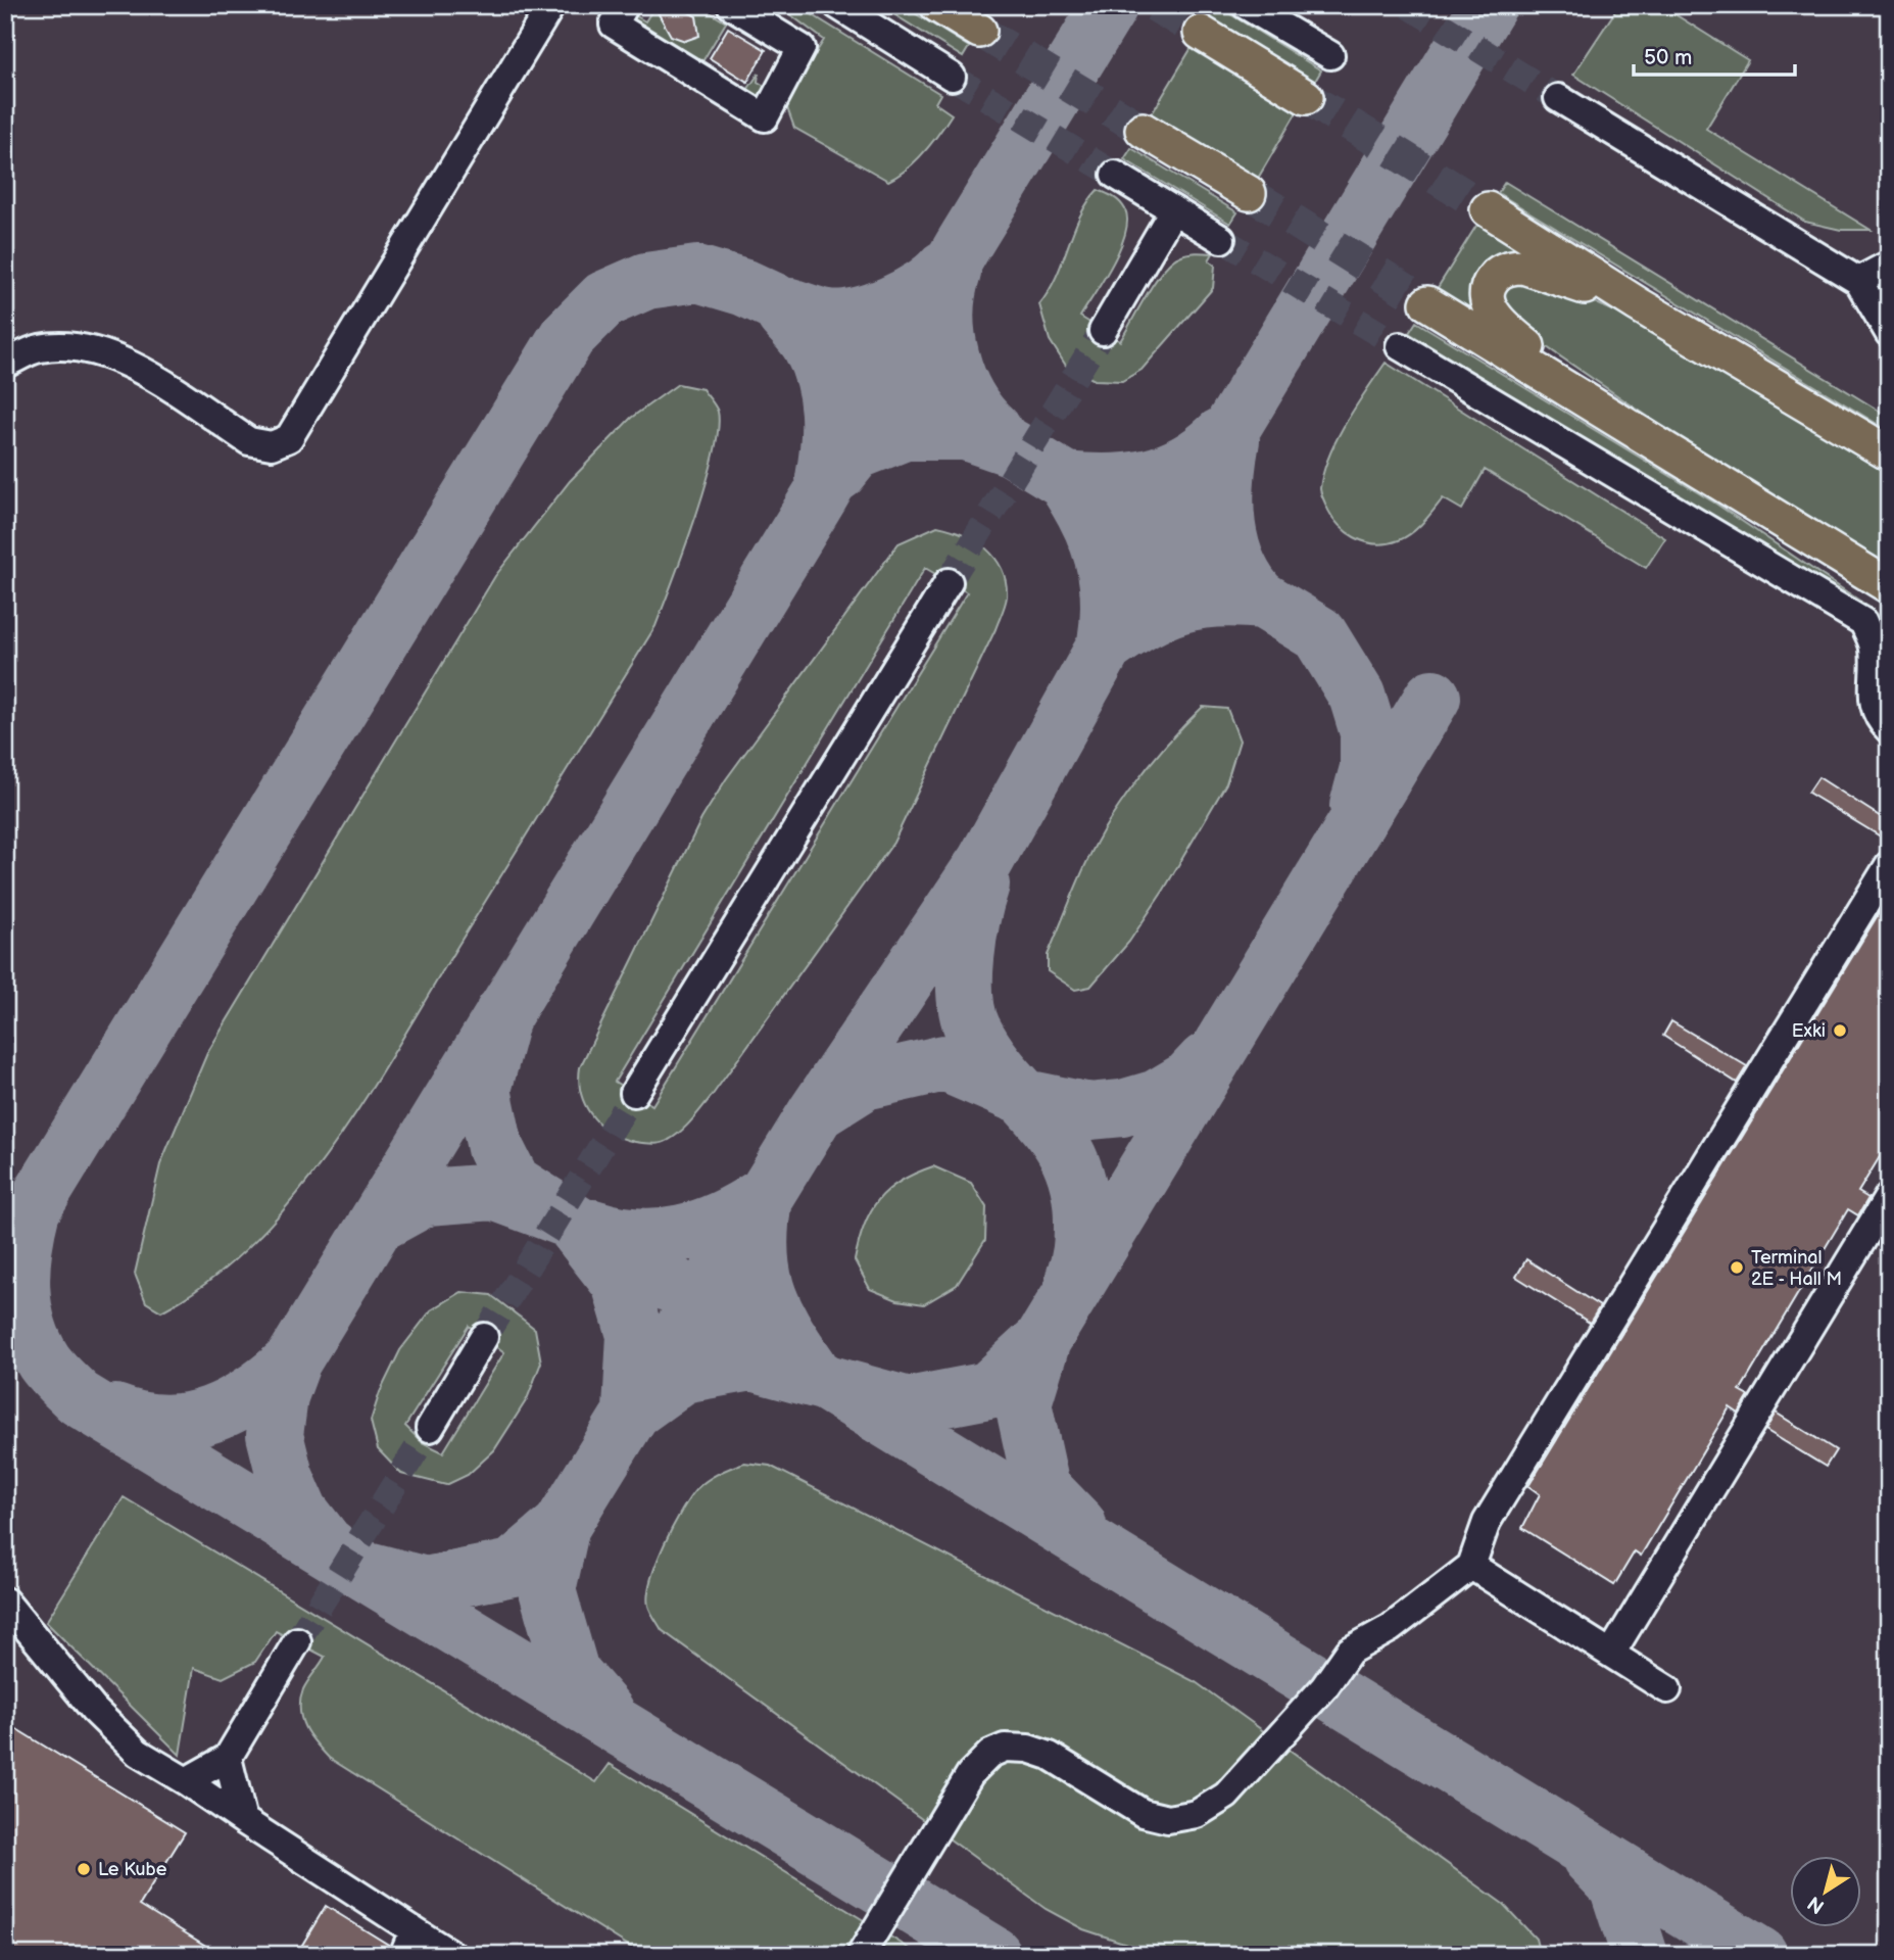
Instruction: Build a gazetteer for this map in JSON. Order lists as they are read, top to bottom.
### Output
{
  "places": ["Exki", "Terminal 2E - Hall M", "Le Kube"],
  "scale_bar": "50 m",
  "north": "bottom left"
}
